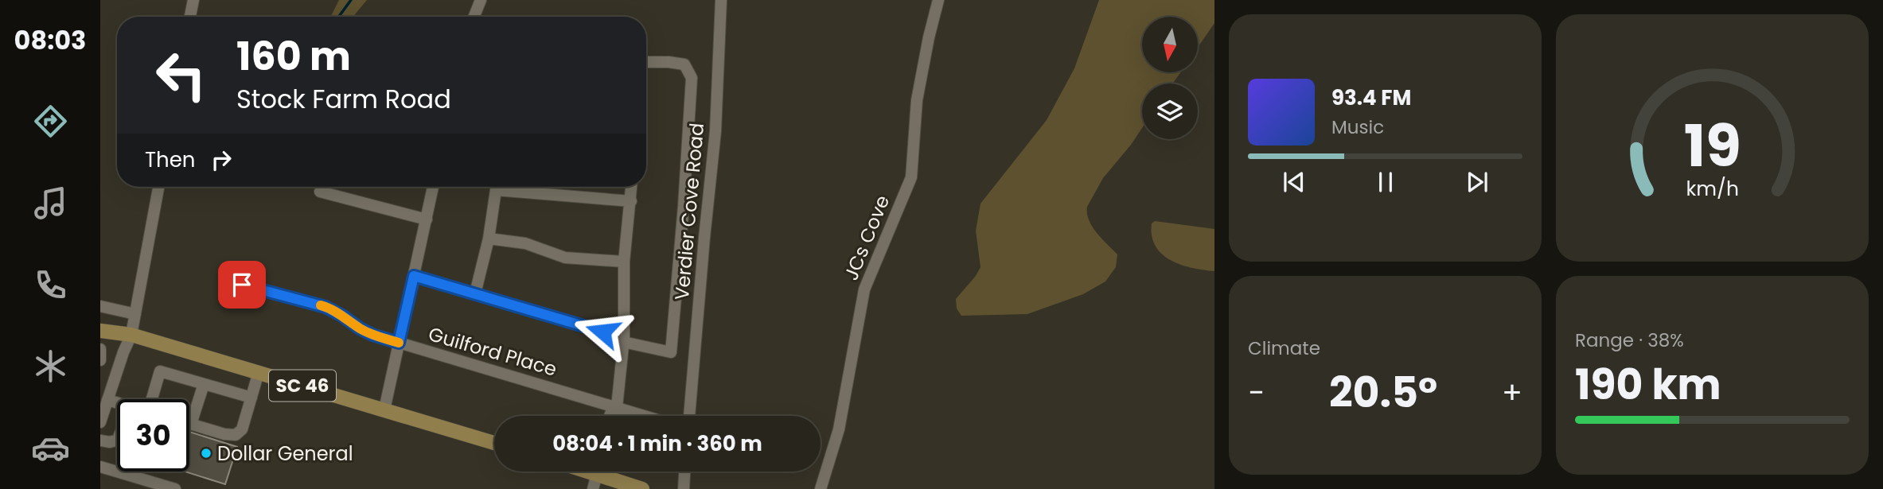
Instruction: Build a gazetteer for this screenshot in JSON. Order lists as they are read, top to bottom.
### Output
{
  "streets": {
    "main road": ["SC 46"],
    "street": ["Verdier Cove Road", "JCs Cove", "Guilford Place"]
  },
  "places": ["Dollar General"],
  "north": "bottom",
  "page": {
    "tabs": "08:03",
    "turn": ["160 m", "Stock Farm Road"],
    "song": ["93.4 FM", "Music"],
    "then": "Then",
    "tile": [
      "Climate",
      ["Range · 38%", "190 km"]
    ],
    "heat": ["−", "20.5°", "+"],
    "limit": "30",
    "trip": "08:04 · 1 min · 360 m",
    "gauge": ["19", "km/h"]
  }
}
